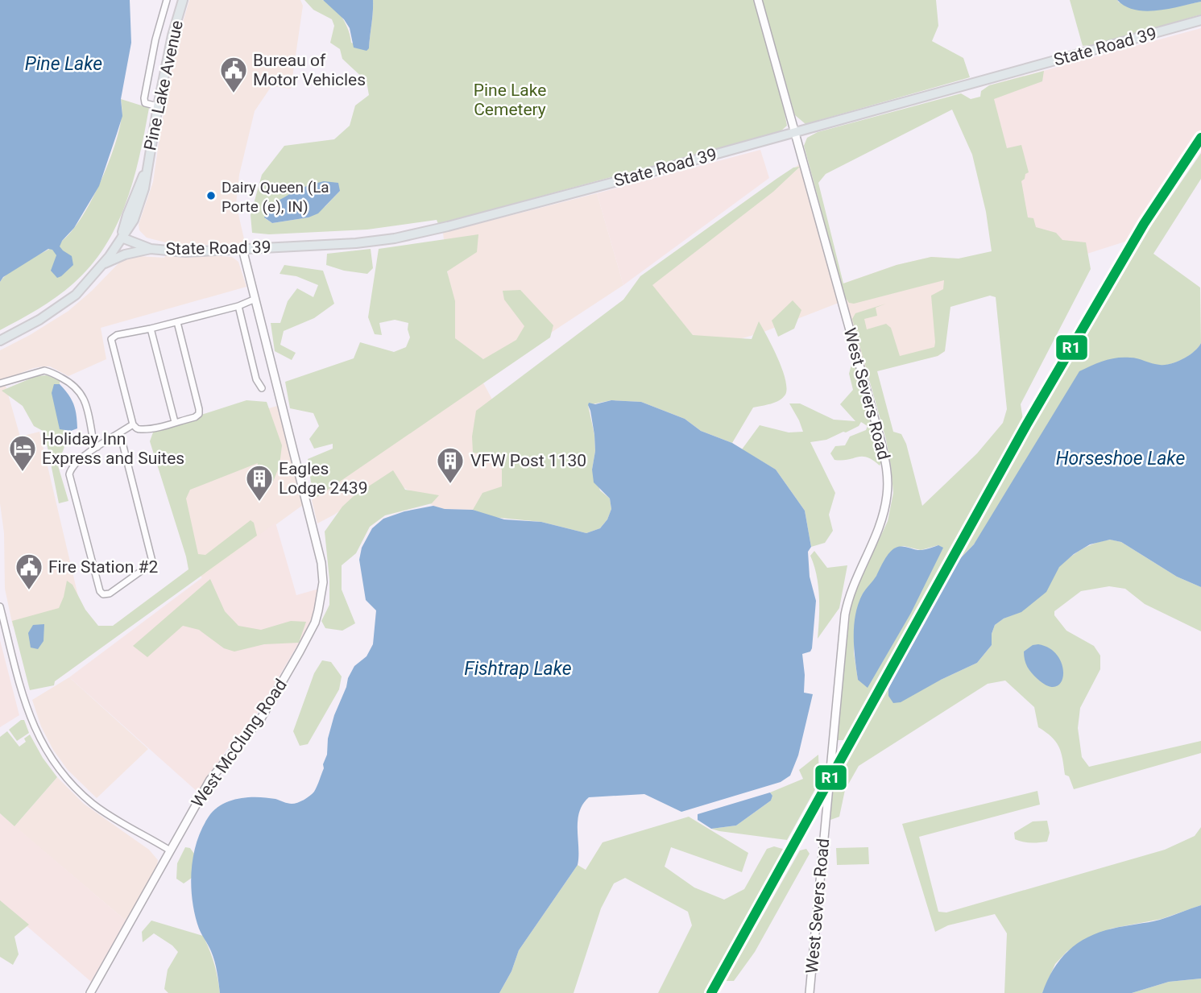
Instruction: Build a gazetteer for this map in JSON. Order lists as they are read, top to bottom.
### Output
{
  "streets": {
    "main road": ["State Road 39", "Pine Lake Avenue"],
    "street": ["West Severs Road", "West McClung Road"]
  },
  "crossings": [
    ["State Road 39", "Pine Lake Avenue"],
    ["State Road 39", "West Severs Road"],
    ["State Road 39", "West McClung Road"]
  ],
  "water": ["Pine Lake", "Horseshoe Lake", "Fishtrap Lake"],
  "parks": ["Pine Lake Cemetery"],
  "places": {
    "public building": ["Bureau of Motor Vehicles", "Fire Station #2"],
    "other": ["Dairy Queen (La Porte (e), IN)"],
    "hotel": ["Holiday Inn Express and Suites"],
    "building": ["VFW Post 1130", "Eagles Lodge 2439"]
  },
  "lines": ["transit line R1"]
}
